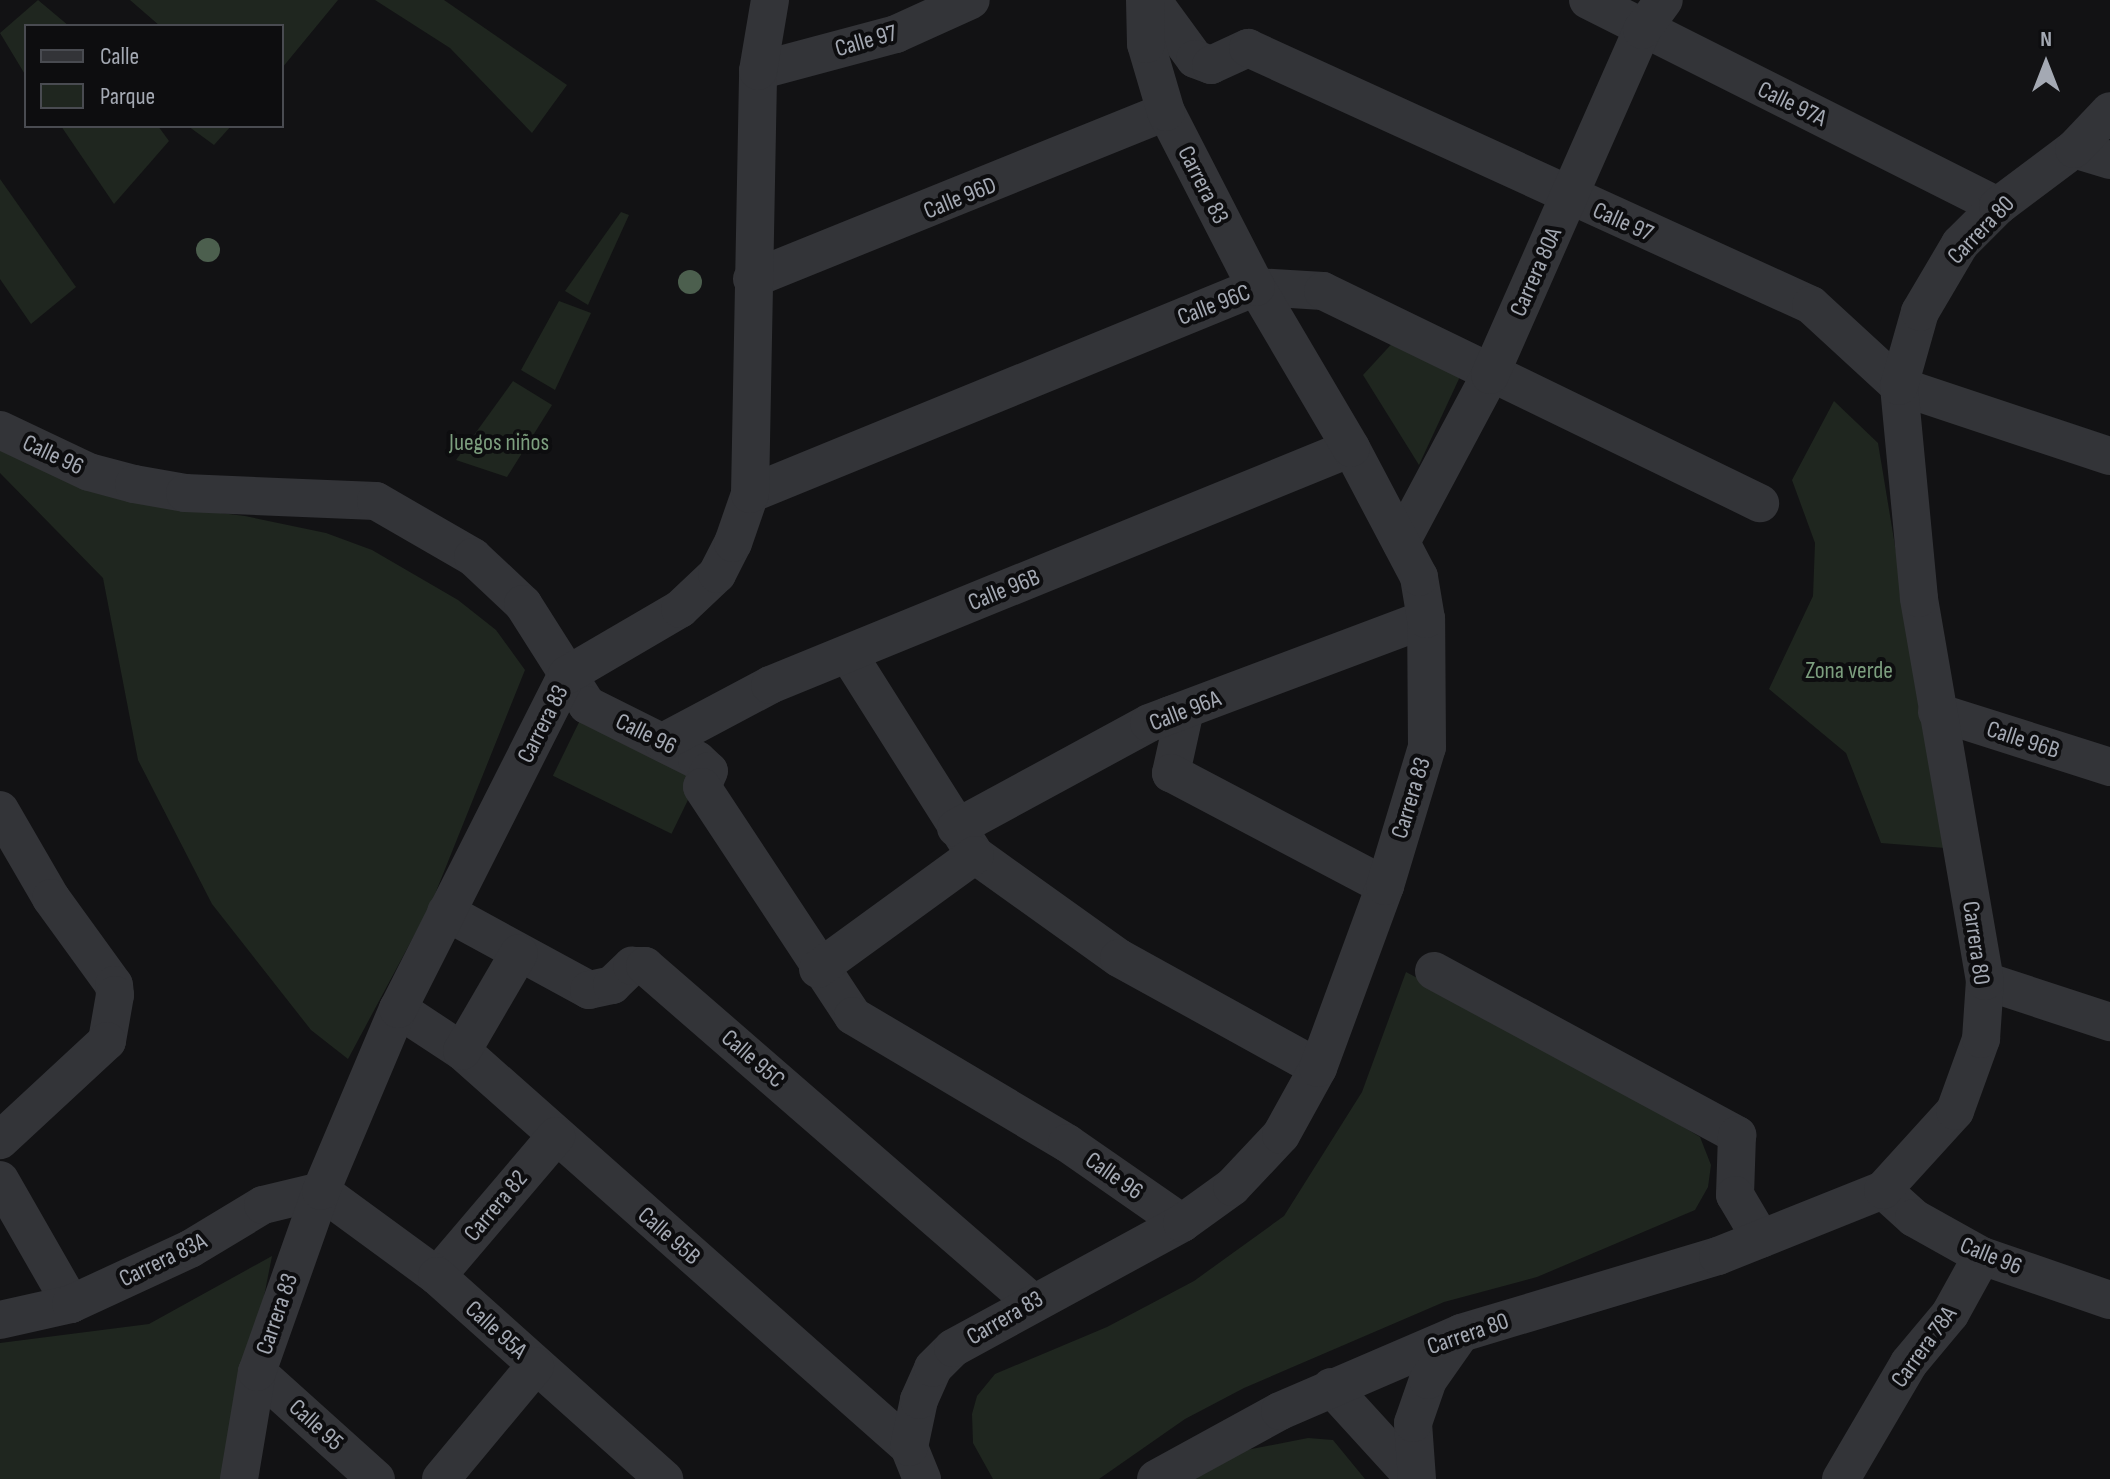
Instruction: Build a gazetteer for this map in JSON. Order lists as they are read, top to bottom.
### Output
{
  "streets": {
    "street": [
      "Calle 97",
      "Calle 97A",
      "Carrera 83",
      "Calle 96D",
      "Carrera 80",
      "Carrera 80A",
      "Calle 96C",
      "Calle 96",
      "Calle 96B",
      "Calle 96A",
      "Calle 95C",
      "Carrera 82",
      "Calle 95B",
      "Carrera 83A",
      "Calle 95A",
      "Carrera 78A",
      "Calle 95"
    ]
  },
  "crossings": [
    ["Calle 97", "Carrera 83"],
    ["Calle 97", "Carrera 80"],
    ["Calle 97", "Carrera 80A"],
    ["Calle 97A", "Carrera 80"],
    ["Calle 97A", "Carrera 80A"],
    ["Carrera 83", "Calle 96D"],
    ["Carrera 83", "Carrera 80A"],
    ["Carrera 83", "Calle 96C"],
    ["Carrera 83", "Calle 96"],
    ["Carrera 83", "Calle 96B"],
    ["Carrera 83", "Calle 96A"],
    ["Carrera 83", "Calle 95C"],
    ["Carrera 83", "Calle 95B"],
    ["Carrera 83", "Carrera 83A"],
    ["Carrera 83", "Calle 95A"],
    ["Carrera 83", "Calle 95"],
    ["Carrera 80", "Calle 96"],
    ["Carrera 80", "Calle 96B"],
    ["Carrera 80A", "Calle 96C"],
    ["Calle 96", "Calle 96B"],
    ["Calle 96", "Calle 96A"],
    ["Calle 96", "Carrera 78A"],
    ["Carrera 82", "Calle 95B"],
    ["Carrera 82", "Calle 95A"],
    ["Carrera 83A", "Calle 95A"]
  ],
  "parks": ["Juegos niños", "Zona verde"],
  "legend": ["Calle", "Parque"],
  "north": "top"
}
